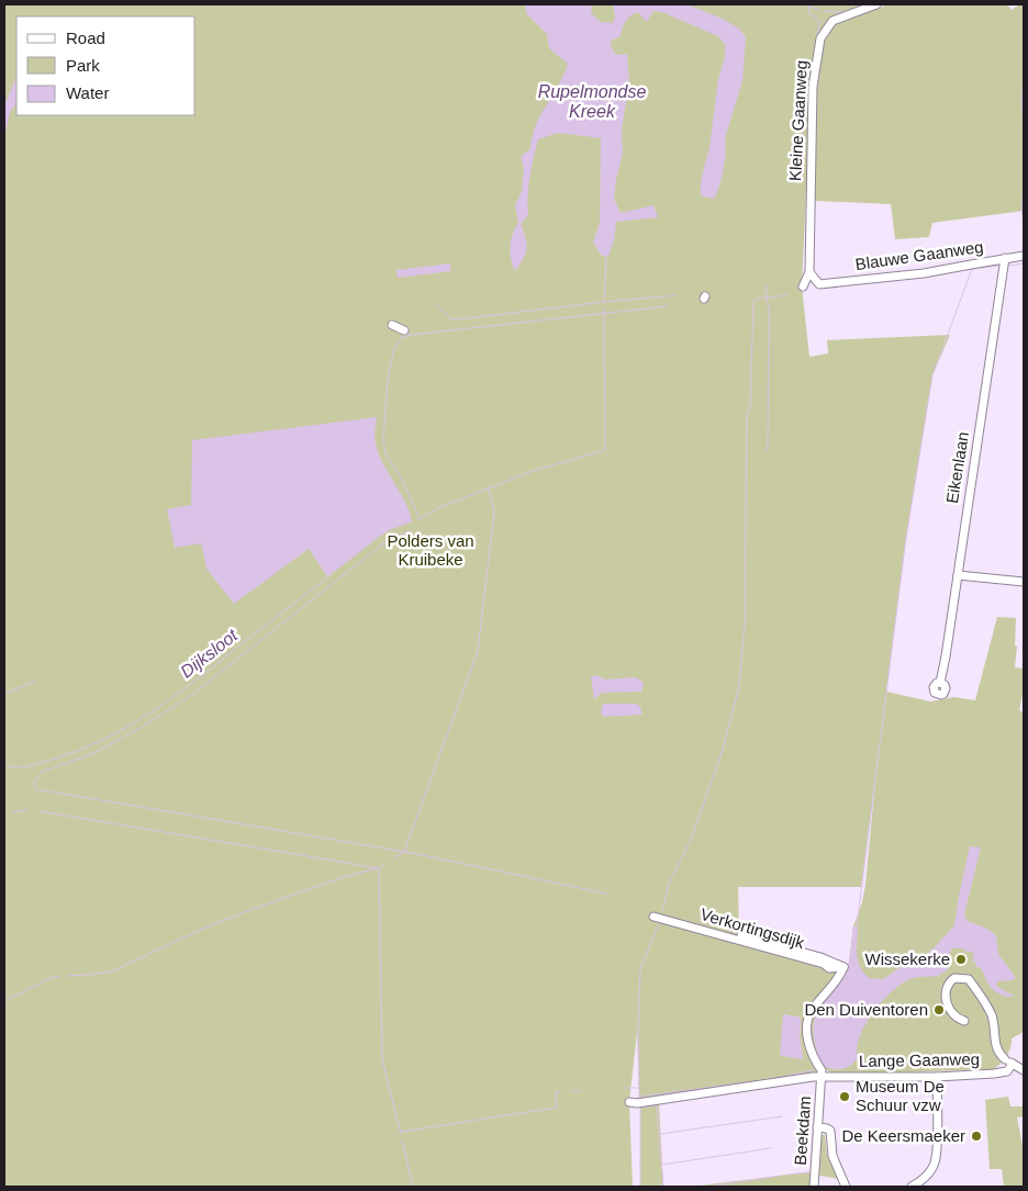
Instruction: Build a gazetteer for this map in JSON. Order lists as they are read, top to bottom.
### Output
{
  "streets": {
    "street": [
      "Kleine Gaanweg",
      "Blauwe Gaanweg",
      "Eikenlaan",
      "Verkortingsdijk",
      "Lange Gaanweg",
      "Beekdam"
    ]
  },
  "crossings": [
    ["Kleine Gaanweg", "Blauwe Gaanweg"],
    ["Blauwe Gaanweg", "Eikenlaan"],
    ["Lange Gaanweg", "Beekdam"]
  ],
  "water": ["Rupelmondse Kreek", "Dijksloot"],
  "parks": ["Polders van Kruibeke"],
  "places": [
    "Wissekerke",
    "Den Duiventoren",
    "Museum De Schuur vzw",
    "De Keersmaeker"
  ],
  "legend": ["Road", "Park", "Water"]
}
